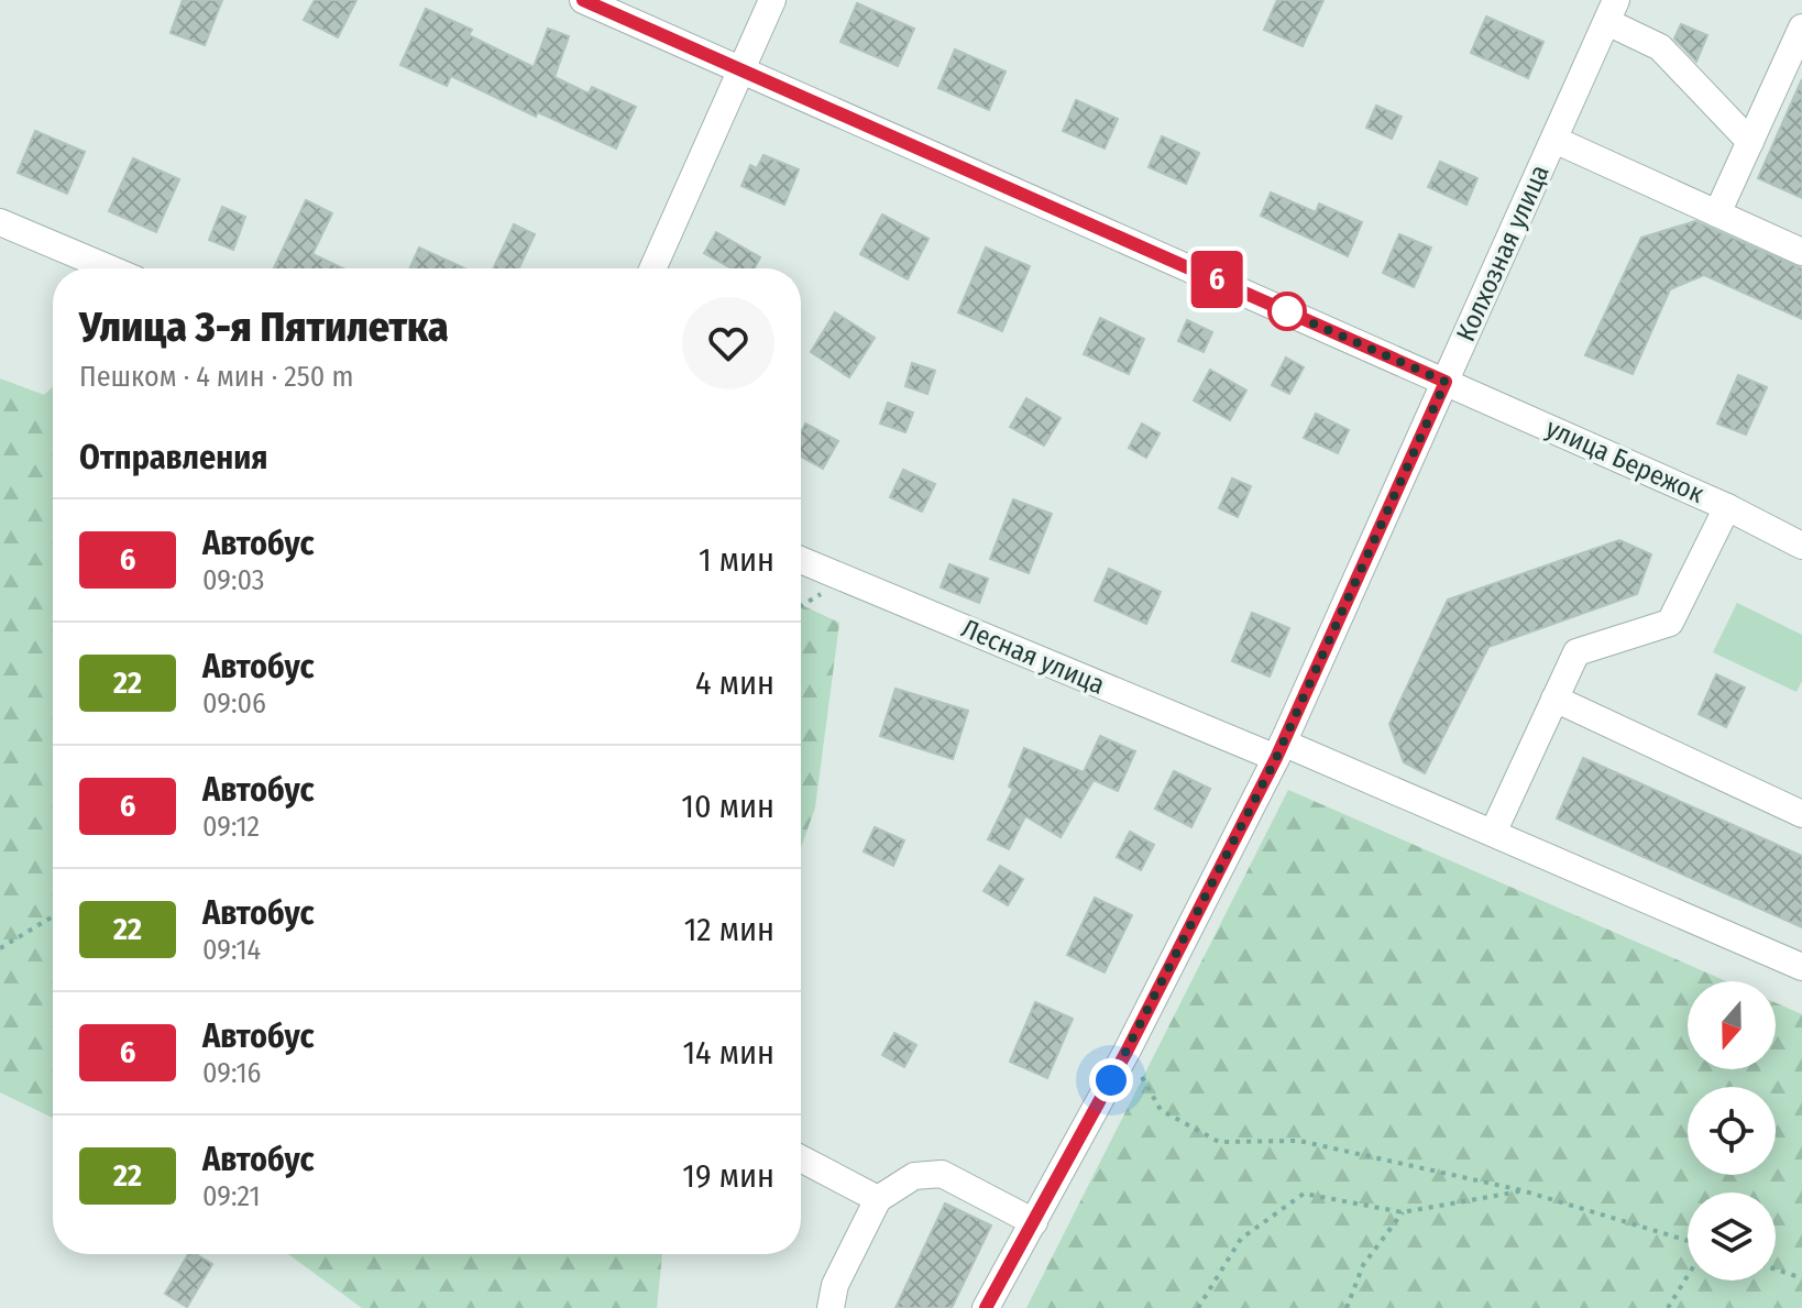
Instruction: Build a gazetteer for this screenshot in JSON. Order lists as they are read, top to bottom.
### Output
{
  "streets": {
    "street": ["Колхозная улица", "улица Бережок", "Лесная улица"]
  },
  "crossings": [
    ["Колхозная улица", "улица Бережок"],
    ["Колхозная улица", "Лесная улица"]
  ],
  "lines": ["bus line 6"],
  "north": "bottom",
  "page": {
    "on_map": "6",
    "heading": [
      ["Улица 3-я Пятилетка", "Пешком · 4 мин · 250 m"],
      "Отправления"
    ],
    "list": [
      {
        "mark": "6",
        "name": "Автобус",
        "note": "09:03",
        "value": "1 мин"
      },
      {
        "mark": "22",
        "name": "Автобус",
        "note": "09:06",
        "value": "4 мин"
      },
      {
        "mark": "6",
        "name": "Автобус",
        "note": "09:12",
        "value": "10 мин"
      },
      {
        "mark": "22",
        "name": "Автобус",
        "note": "09:14",
        "value": "12 мин"
      },
      {
        "mark": "6",
        "name": "Автобус",
        "note": "09:16",
        "value": "14 мин"
      },
      {
        "mark": "22",
        "name": "Автобус",
        "note": "09:21",
        "value": "19 мин"
      }
    ]
  }
}
